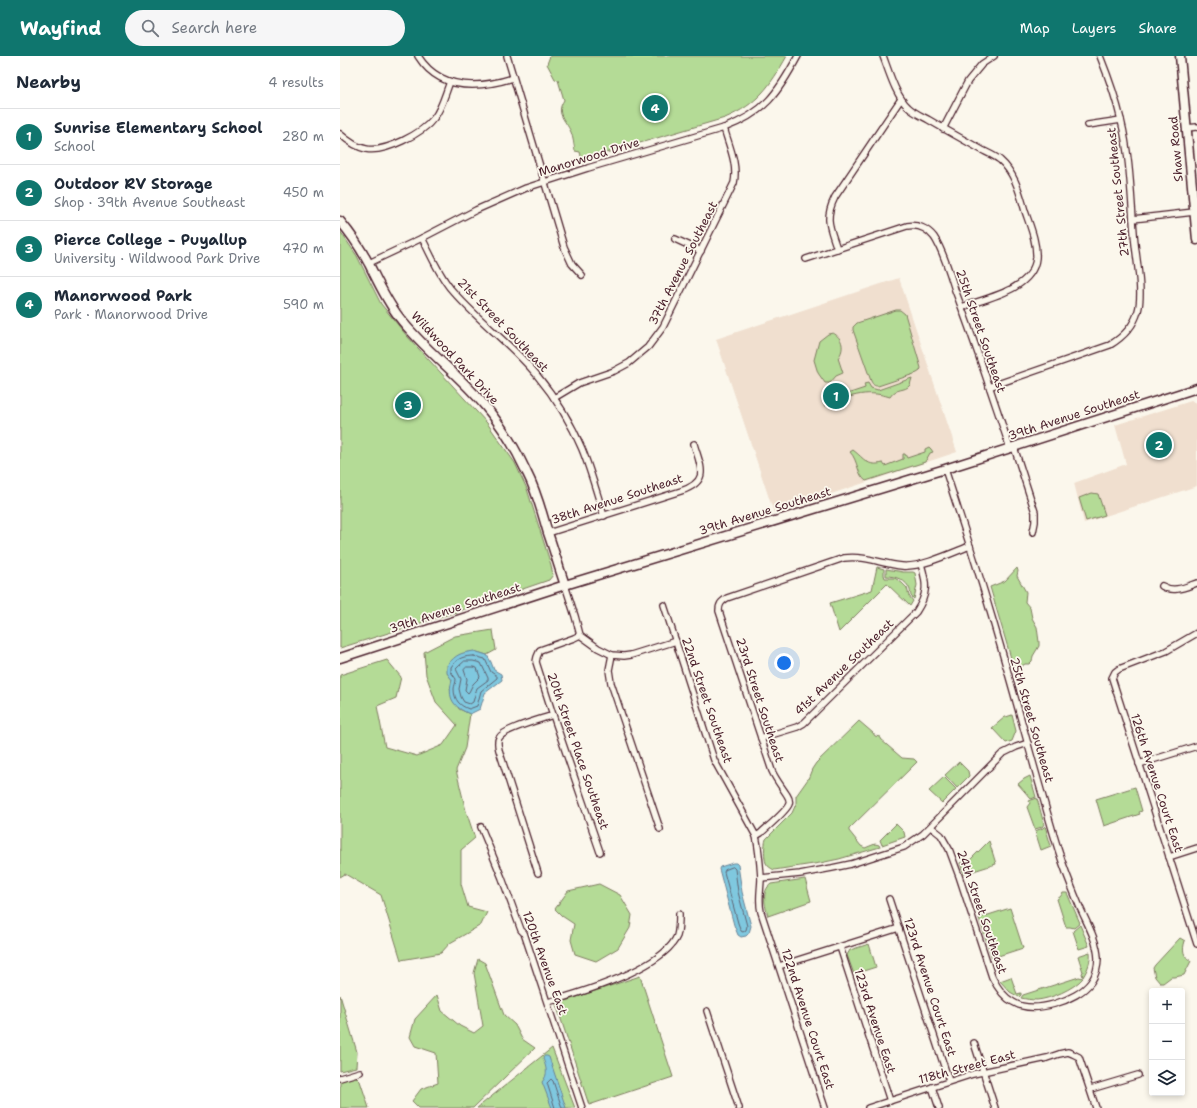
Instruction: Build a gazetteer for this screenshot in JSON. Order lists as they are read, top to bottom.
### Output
{
  "streets": {
    "main road": ["Shaw Road", "Wildwood Park Drive", "39th Avenue Southeast"],
    "street": [
      "Manorwood Drive",
      "27th Street Southeast",
      "37th Avenue Southeast",
      "21st Street Southeast",
      "25th Street Southeast",
      "38th Avenue Southeast",
      "41st Avenue Southeast",
      "22nd Street Southeast",
      "23rd Street Southeast",
      "20th Street Place Southeast",
      "126th Avenue Court East",
      "24th Street Southeast",
      "120th Avenue East",
      "123rd Avenue Court East",
      "122nd Avenue Court East",
      "123rd Avenue East",
      "118th Street East"
    ]
  },
  "crossings": [
    ["Manorwood Drive", "37th Avenue Southeast"],
    ["Manorwood Drive", "21st Street Southeast"],
    ["Manorwood Drive", "Wildwood Park Drive"],
    ["27th Street Southeast", "25th Street Southeast"],
    ["37th Avenue Southeast", "21st Street Southeast"],
    ["21st Street Southeast", "38th Avenue Southeast"],
    ["25th Street Southeast", "39th Avenue Southeast"],
    ["25th Street Southeast", "24th Street Southeast"],
    ["Wildwood Park Drive", "39th Avenue Southeast"],
    ["Wildwood Park Drive", "38th Avenue Southeast"],
    ["41st Avenue Southeast", "23rd Street Southeast"],
    ["22nd Street Southeast", "23rd Street Southeast"],
    ["22nd Street Southeast", "122nd Avenue Court East"],
    ["123rd Avenue Court East", "118th Street East"],
    ["123rd Avenue East", "118th Street East"]
  ],
  "page": {
    "header": "Wayfind",
    "search": "Search here",
    "nav": ["Map", "Layers", "Share"],
    "heading": ["Nearby", "4 results"],
    "pins": [
      "4",
      "1",
      "3",
      "2"
    ],
    "list": [
      {
        "mark": "1",
        "name": "Sunrise Elementary School",
        "note": "School",
        "value": "280 m"
      },
      {
        "mark": "2",
        "name": "Outdoor RV Storage",
        "note": "Shop · 39th Avenue Southeast",
        "value": "450 m"
      },
      {
        "mark": "3",
        "name": "Pierce College - Puyallup",
        "note": "University · Wildwood Park Drive",
        "value": "470 m"
      },
      {
        "mark": "4",
        "name": "Manorwood Park",
        "note": "Park · Manorwood Drive",
        "value": "590 m"
      }
    ],
    "map_buttons": ["+", "−"]
  }
}
